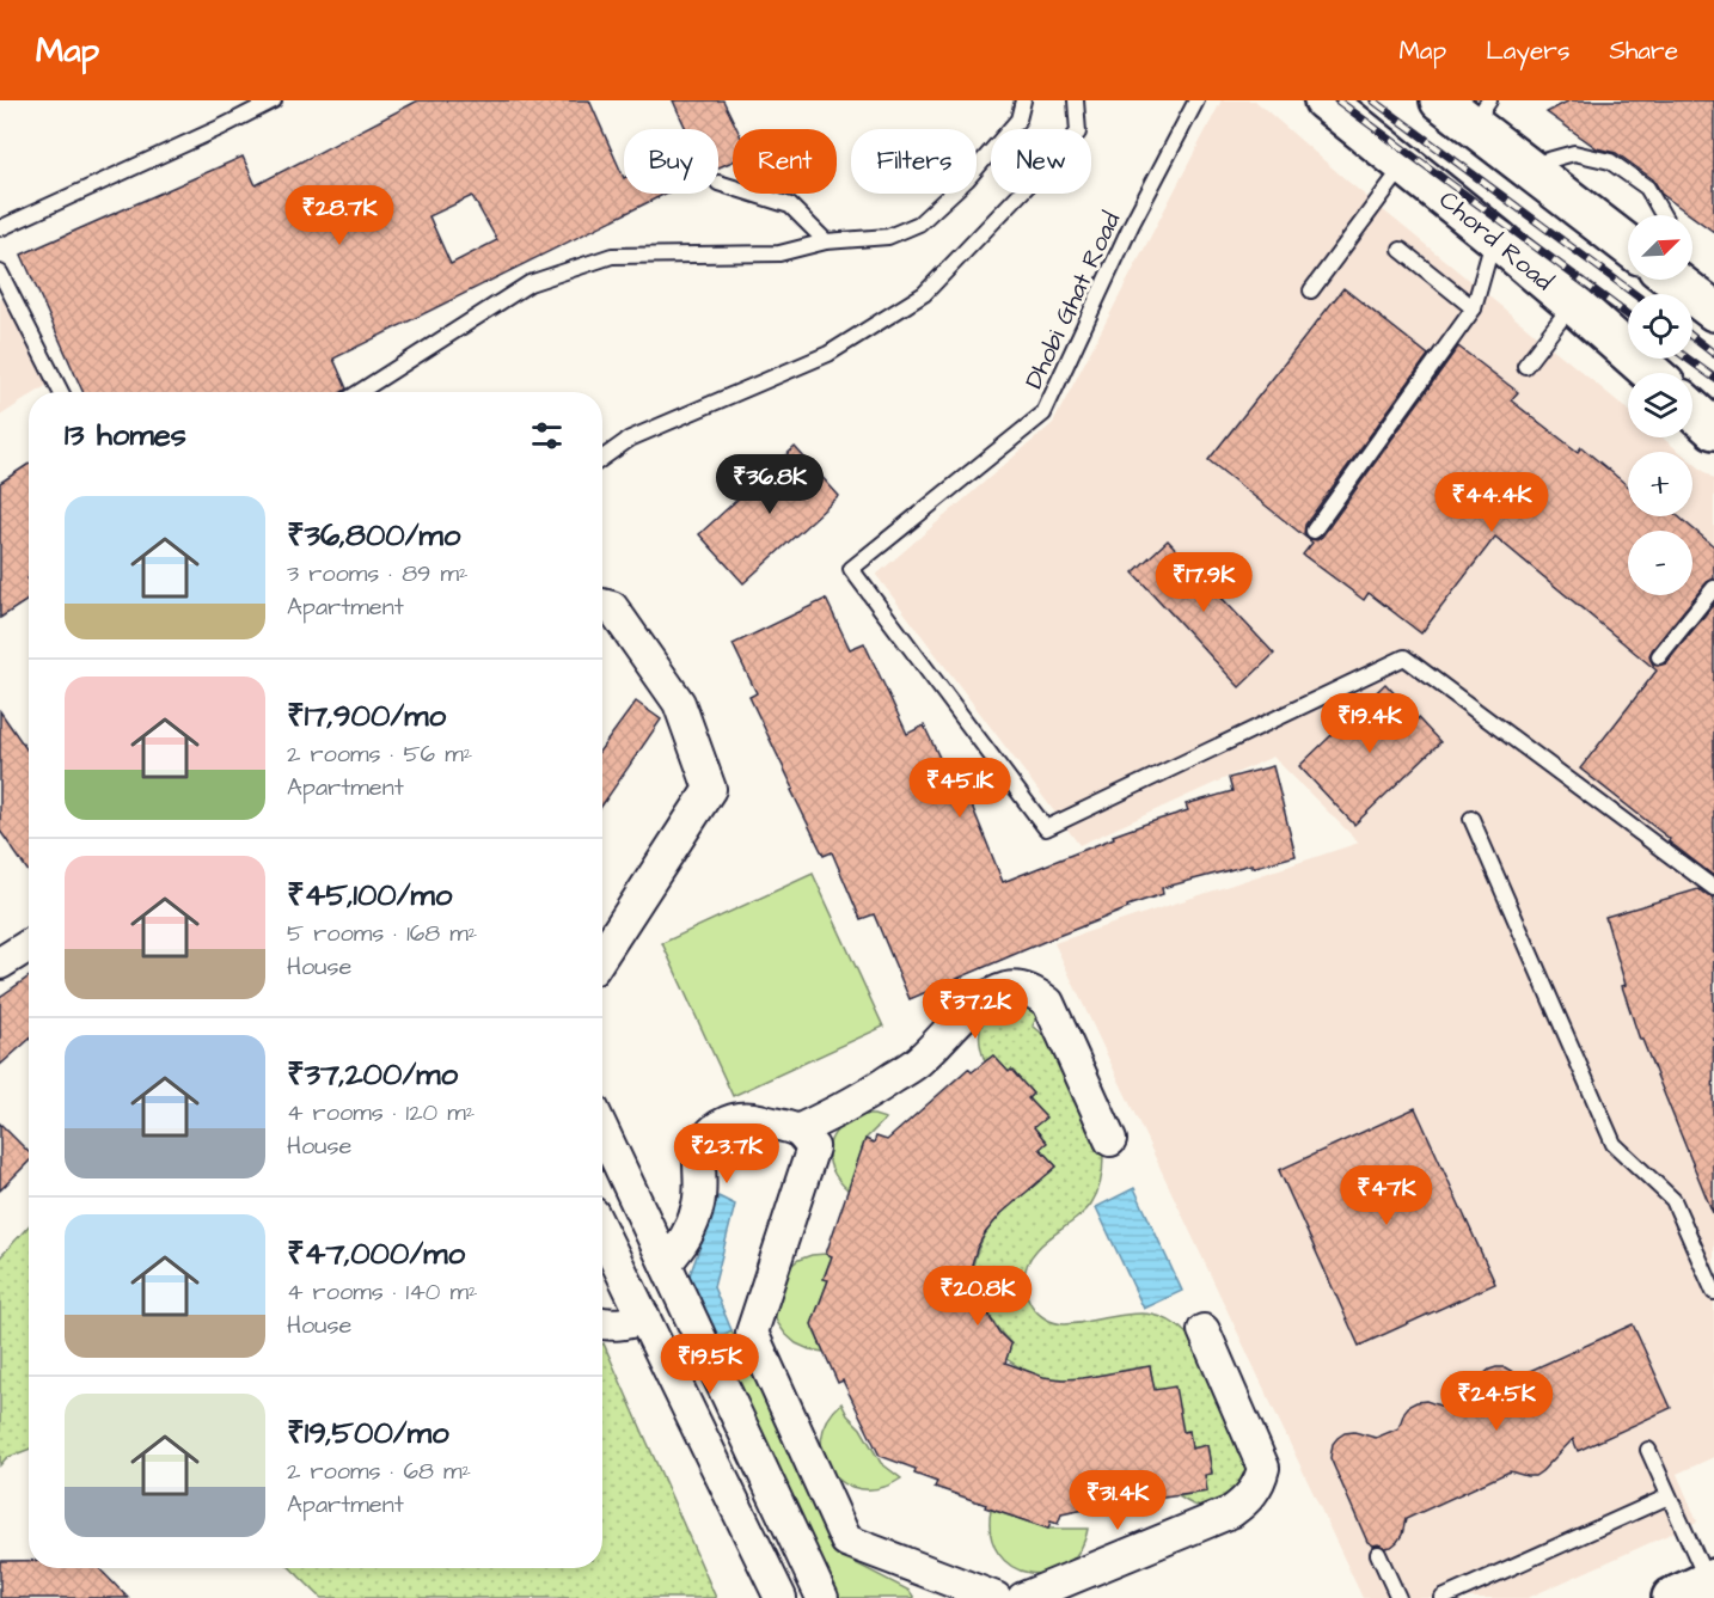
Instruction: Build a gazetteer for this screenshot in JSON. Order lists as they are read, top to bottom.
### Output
{
  "streets": {
    "main road": ["Chord Road"],
    "lane": ["Dhobi Ghat Road"]
  },
  "north": "top right",
  "page": {
    "header": "Map",
    "nav": ["Map", "Layers", "Share"],
    "chip": [
      "Buy",
      "Rent",
      "Filters",
      "New"
    ],
    "price": [
      "₹28.7K",
      "₹36.8K",
      "₹44.4K",
      "₹17.9K",
      "₹19.4K",
      "₹45.1K",
      "₹37.2K",
      "₹23.7K",
      "₹47K",
      "₹20.8K",
      "₹19.5K",
      "₹24.5K",
      "₹31.4K"
    ],
    "map_buttons": ["+", "−"],
    "heading": "13 homes",
    "list": [
      {
        "name": "₹36,800/mo",
        "note": "3 rooms · 89 m² · Apartment"
      },
      {
        "name": "₹17,900/mo",
        "note": "2 rooms · 56 m² · Apartment"
      },
      {
        "name": "₹45,100/mo",
        "note": "5 rooms · 168 m² · House"
      },
      {
        "name": "₹37,200/mo",
        "note": "4 rooms · 120 m² · House"
      },
      {
        "name": "₹47,000/mo",
        "note": "4 rooms · 140 m² · House"
      },
      {
        "name": "₹19,500/mo",
        "note": "2 rooms · 68 m² · Apartment"
      }
    ]
  }
}
